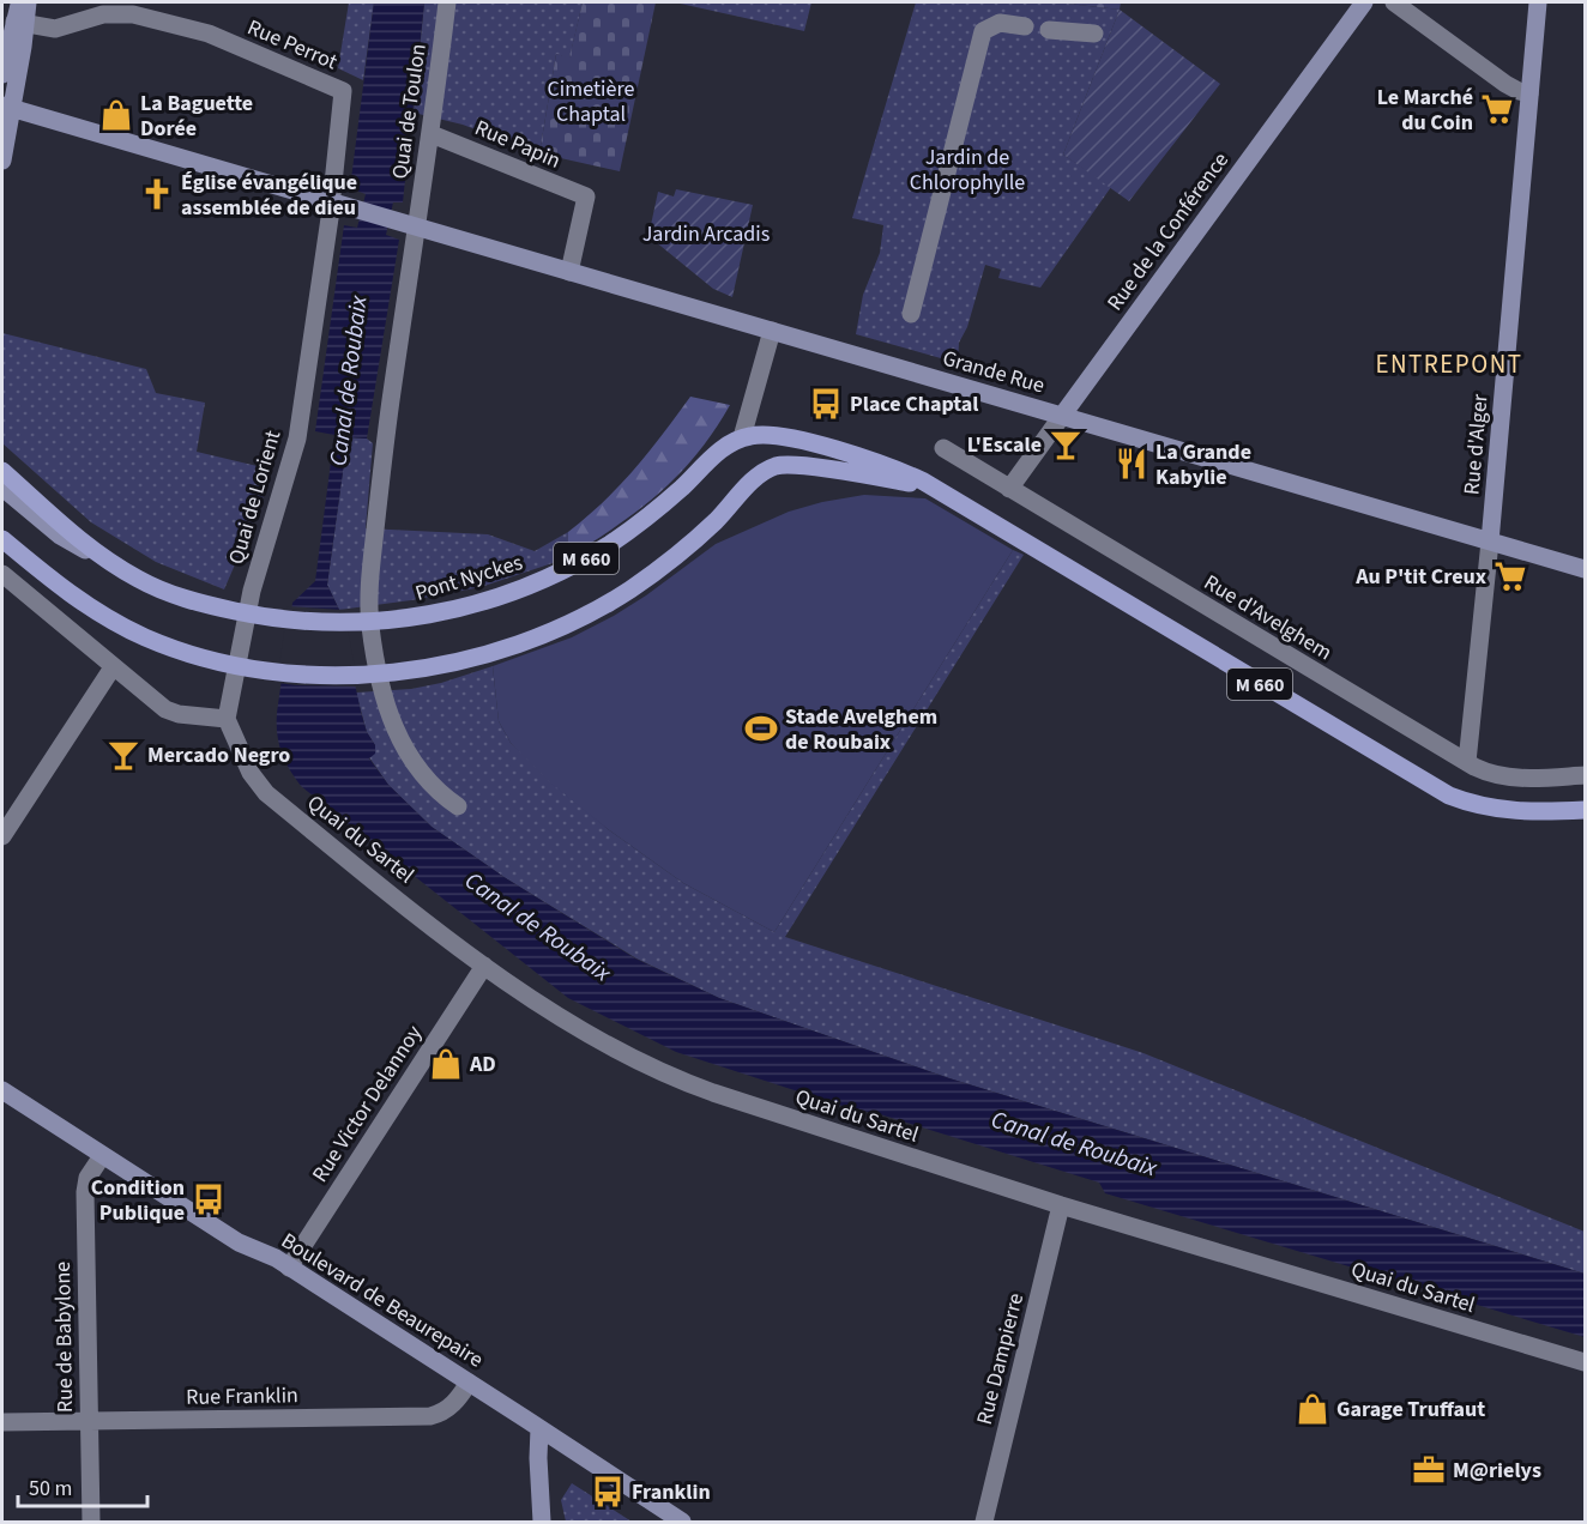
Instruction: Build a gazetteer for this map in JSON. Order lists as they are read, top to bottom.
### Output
{
  "streets": {
    "main road": ["M 660", "Pont Nyckes"],
    "street": [
      "Rue Perrot",
      "Quai de Toulon",
      "Rue Papin",
      "Rue de la Conférence",
      "Grande Rue",
      "Rue d'Alger",
      "Quai de Lorient",
      "Rue d'Avelghem",
      "Quai du Sartel",
      "Rue Victor Delannoy",
      "Boulevard de Beaurepaire",
      "Rue de Babylone",
      "Rue Dampierre",
      "Rue Franklin"
    ]
  },
  "crossings": [
    ["Rue Perrot", "Quai de Lorient"],
    ["Quai de Toulon", "Rue Papin"],
    ["Quai de Toulon", "Grande Rue"],
    ["Rue Papin", "Grande Rue"],
    ["Rue de la Conférence", "Grande Rue"],
    ["Rue de la Conférence", "Rue d'Avelghem"],
    ["Grande Rue", "Rue d'Alger"],
    ["Grande Rue", "Quai de Lorient"],
    ["Rue d'Alger", "Rue d'Avelghem"],
    ["Quai de Lorient", "Quai du Sartel"],
    ["M 660", "Pont Nyckes"],
    ["Quai du Sartel", "Rue Victor Delannoy"],
    ["Quai du Sartel", "Rue Dampierre"],
    ["Rue Victor Delannoy", "Boulevard de Beaurepaire"],
    ["Boulevard de Beaurepaire", "Rue de Babylone"],
    ["Boulevard de Beaurepaire", "Rue Franklin"],
    ["Rue de Babylone", "Rue Franklin"]
  ],
  "districts": ["ENTREPONT"],
  "water": ["Canal de Roubaix"],
  "parks": ["Cimetière Chaptal", "Jardin de Chlorophylle", "Jardin Arcadis"],
  "places": {
    "supermarket": ["Le Marché du Coin", "Au P'tit Creux"],
    "shop": ["La Baguette Dorée", "AD", "Garage Truffaut"],
    "church": ["Église évangélique assemblée de dieu"],
    "bus stop": ["Place Chaptal", "Condition Publique", "Franklin"],
    "bar": ["L'Escale", "Mercado Negro"],
    "restaurant": ["La Grande Kabylie"],
    "sports": ["Stade Avelghem de Roubaix"],
    "office": ["M@rielys"]
  },
  "scale_bar": "50 m"
}
